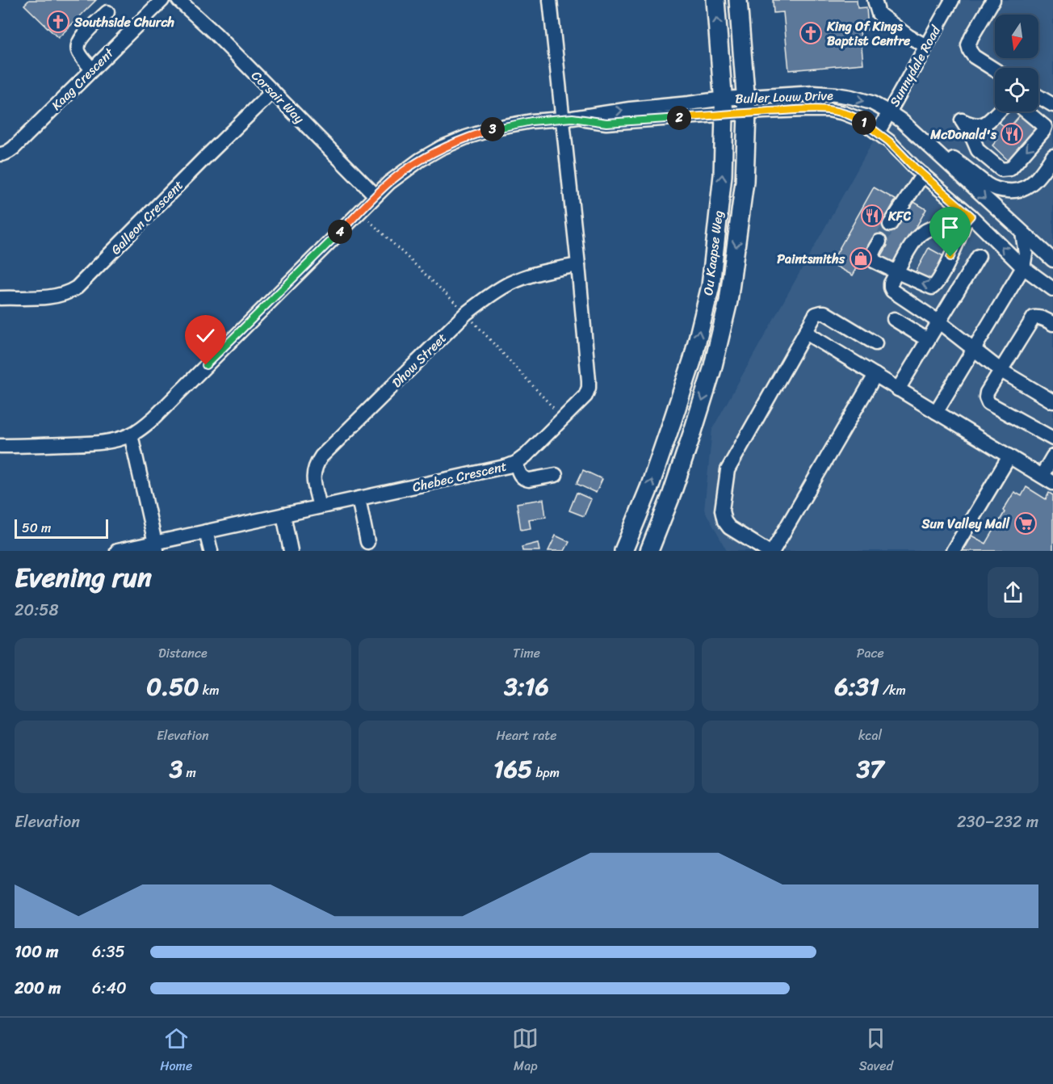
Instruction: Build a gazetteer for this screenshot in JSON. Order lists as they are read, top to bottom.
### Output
{
  "streets": {
    "main road": ["Ou Kaapse Weg"],
    "street": [
      "Sunnydale Road",
      "Kaag Crescent",
      "Corsair Way",
      "Buller Louw Drive",
      "Galleon Crescent",
      "Dhow Street",
      "Chebec Crescent"
    ]
  },
  "crossings": [
    ["Sunnydale Road", "Buller Louw Drive"],
    ["Corsair Way", "Buller Louw Drive"],
    ["Corsair Way", "Galleon Crescent"],
    ["Buller Louw Drive", "Ou Kaapse Weg"],
    ["Buller Louw Drive", "Chebec Crescent"],
    ["Dhow Street", "Chebec Crescent"]
  ],
  "places": {
    "church": ["Southside Church", "King Of Kings Baptist Centre"],
    "restaurant": ["McDonald's", "KFC"],
    "shop": ["Paintsmiths"],
    "supermarket": ["Sun Valley Mall"]
  },
  "scale_bar": "50 m",
  "north": "bottom",
  "page": {
    "pins": [
      "2",
      "1",
      "3",
      "4"
    ],
    "scale": "50 m",
    "heading": ["Evening run", "20:58"],
    "stats": [
      ["Distance", "0.50 km"],
      ["Time", "3:16"],
      ["Pace", "6:31 /km"],
      ["Elevation", "3 m"],
      ["Heart rate", "165 bpm"],
      ["kcal", "37"]
    ],
    "chart": ["Elevation", "230–232 m"],
    "list": [
      {
        "name": "100 m",
        "note": "6:35"
      },
      {
        "name": "200 m",
        "note": "6:40"
      }
    ],
    "tabs": ["Home", "Map", "Saved"]
  }
}
